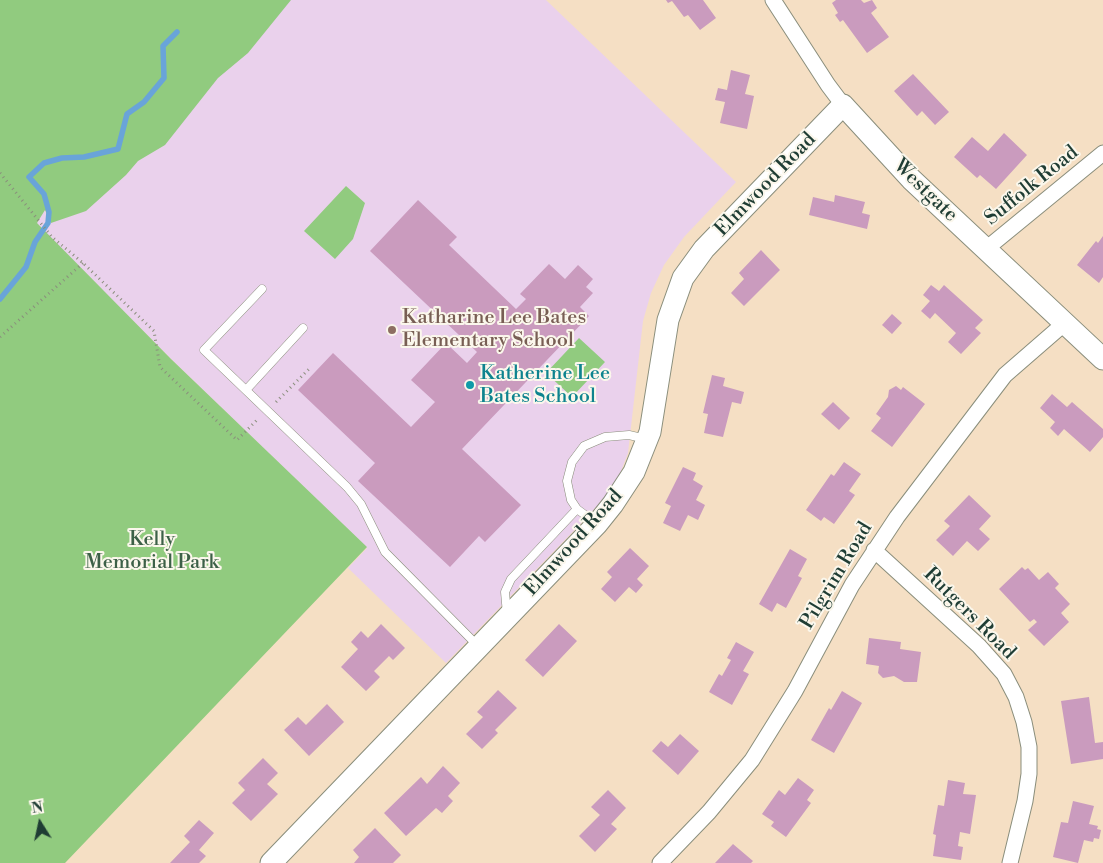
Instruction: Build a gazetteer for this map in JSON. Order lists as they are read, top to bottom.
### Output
{
  "streets": {
    "street": [
      "Elmwood Road",
      "Suffolk Road",
      "Westgate",
      "Pilgrim Road",
      "Rutgers Road"
    ]
  },
  "crossings": [
    ["Elmwood Road", "Westgate"],
    ["Suffolk Road", "Westgate"],
    ["Westgate", "Pilgrim Road"],
    ["Pilgrim Road", "Rutgers Road"]
  ],
  "parks": ["Kelly Memorial Park"],
  "places": ["Katharine Lee Bates Elementary School", "Katherine Lee Bates School"],
  "north": "top"
}
